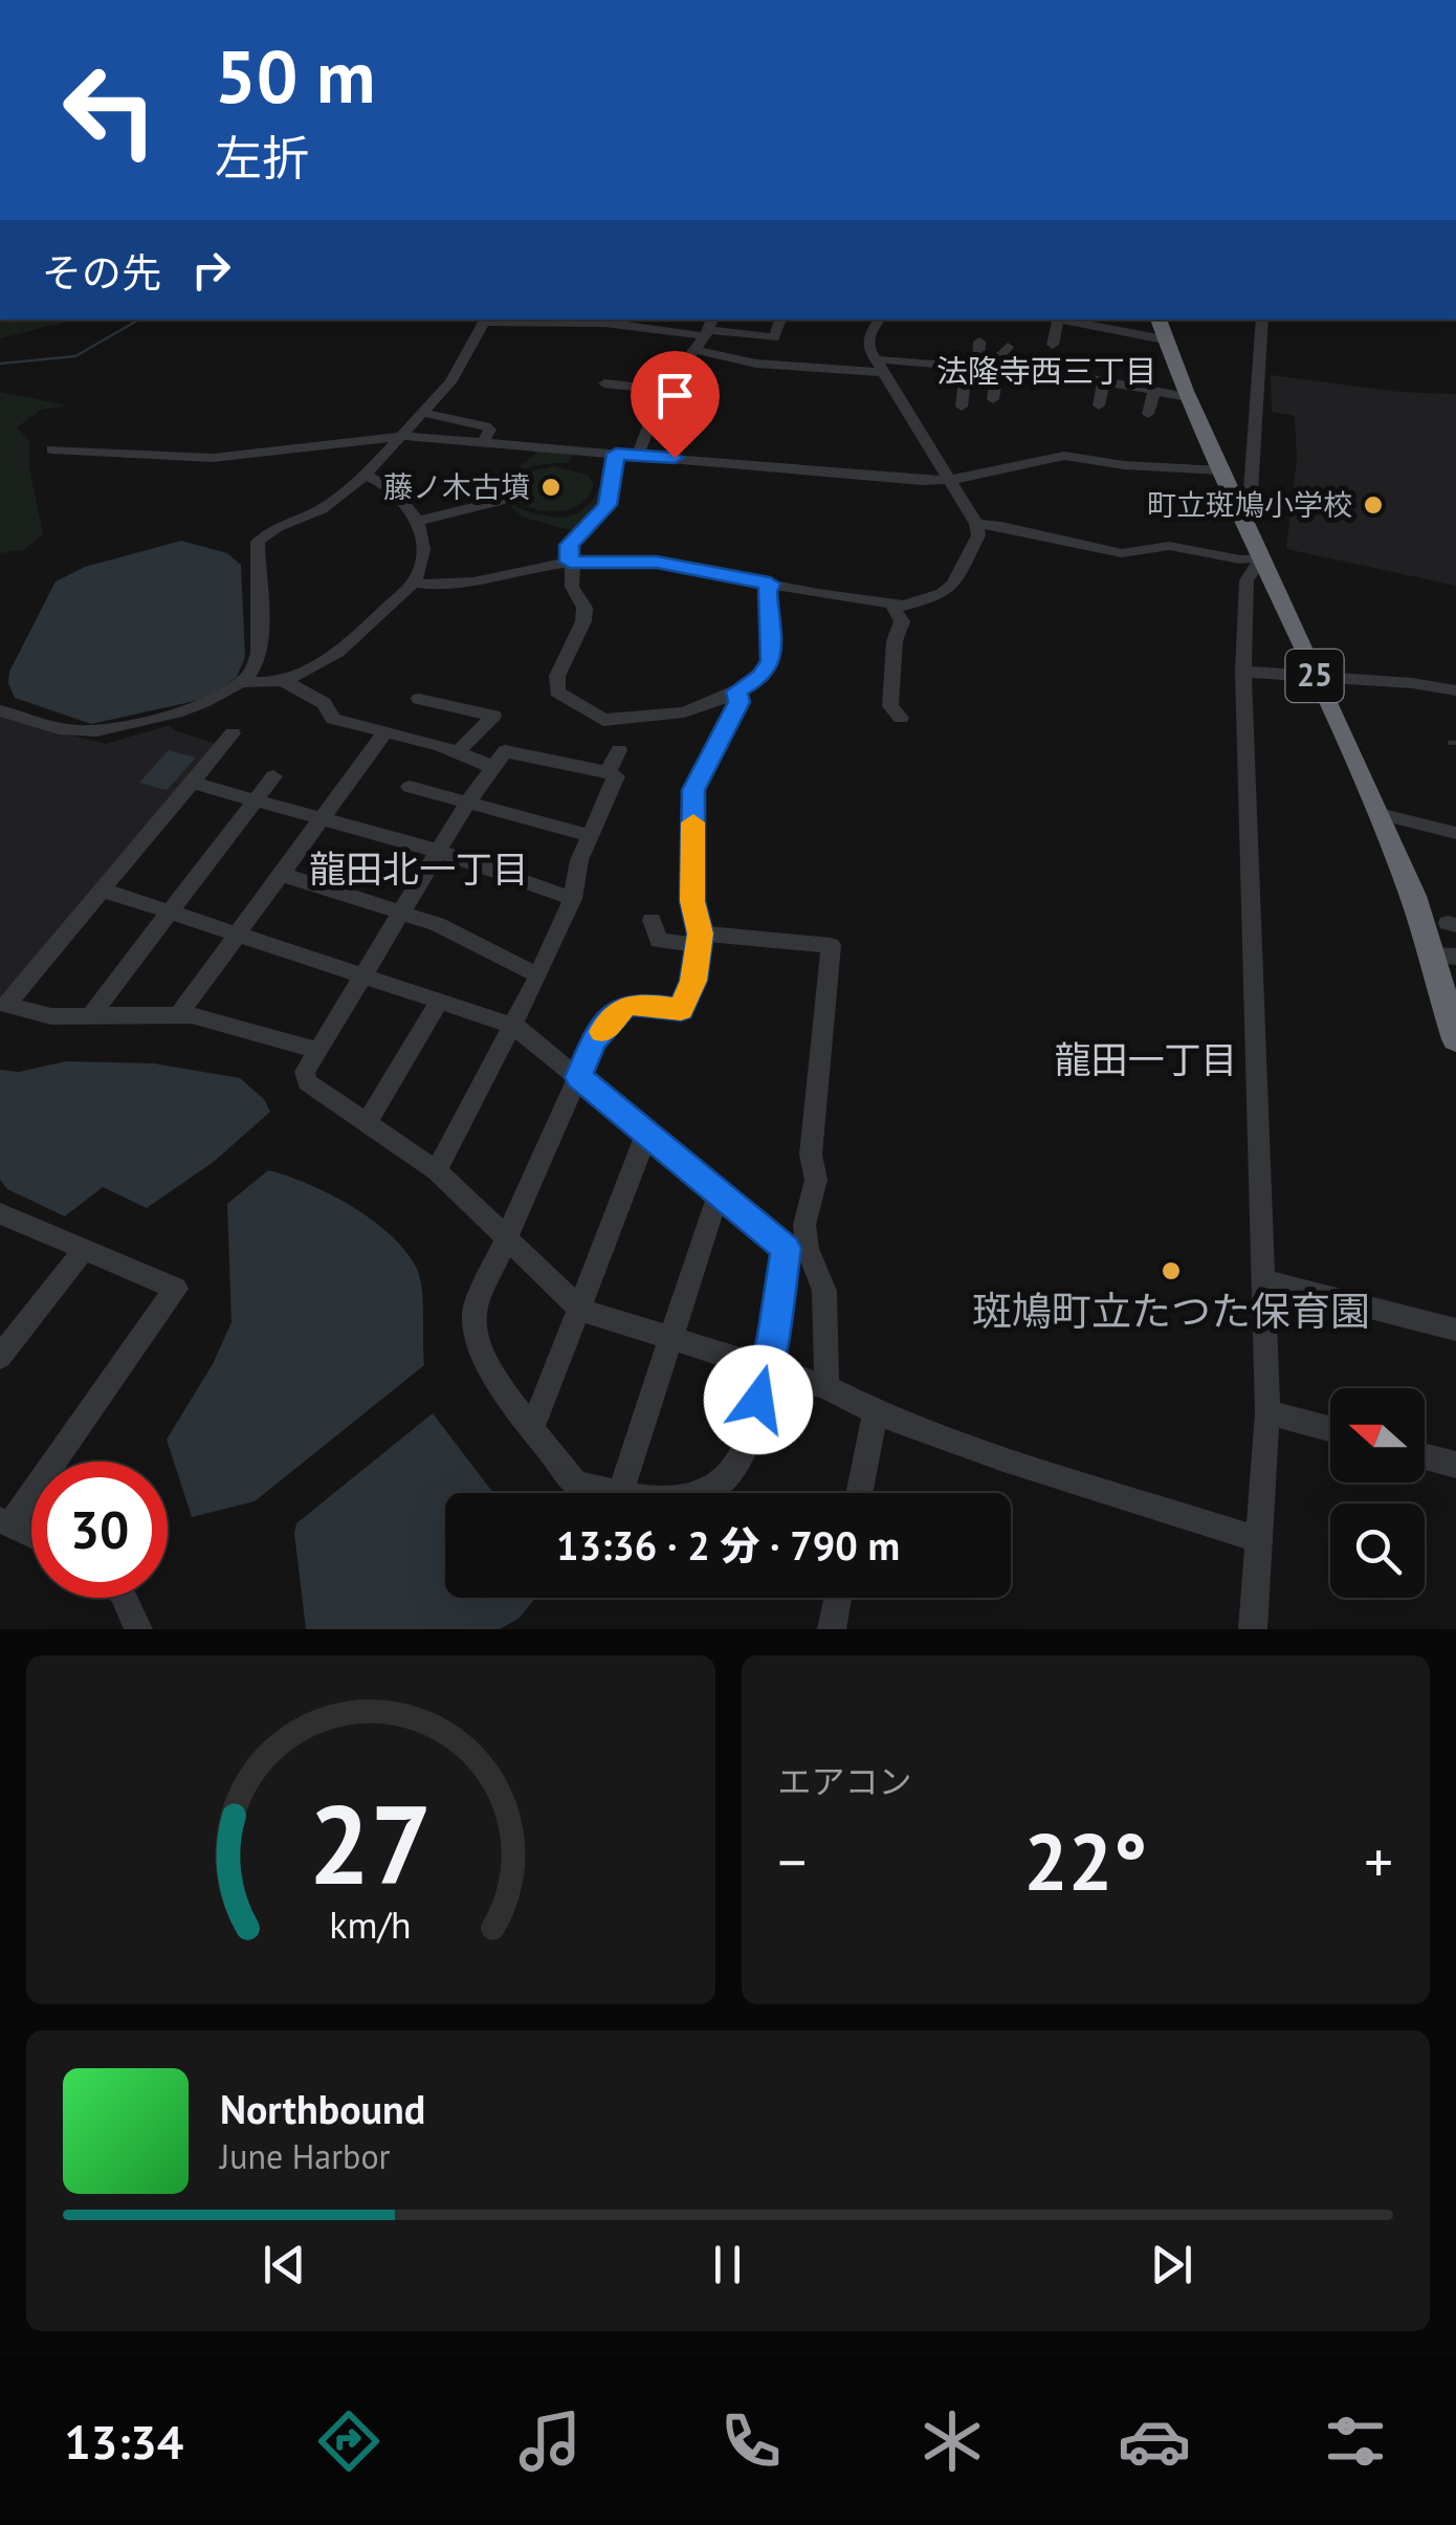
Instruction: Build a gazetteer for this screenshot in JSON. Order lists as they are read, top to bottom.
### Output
{
  "streets": {
    "highway": ["25"]
  },
  "districts": ["法隆寺西三丁目", "龍田北一丁目", "龍田一丁目"],
  "places": ["藤ノ木古墳", "町立斑鳩小学校", "斑鳩町立たつた保育園"],
  "north": "left",
  "page": {
    "turn": ["50 m", "左折"],
    "then": "その先",
    "limit": "30",
    "trip": "13:36 · 2 分 · 790 m",
    "tile": "エアコン",
    "heat": ["−", "22°", "+"],
    "song": ["Northbound", "June Harbor"],
    "tabs": "13:34",
    "gauge": ["27", "km/h"]
  }
}
